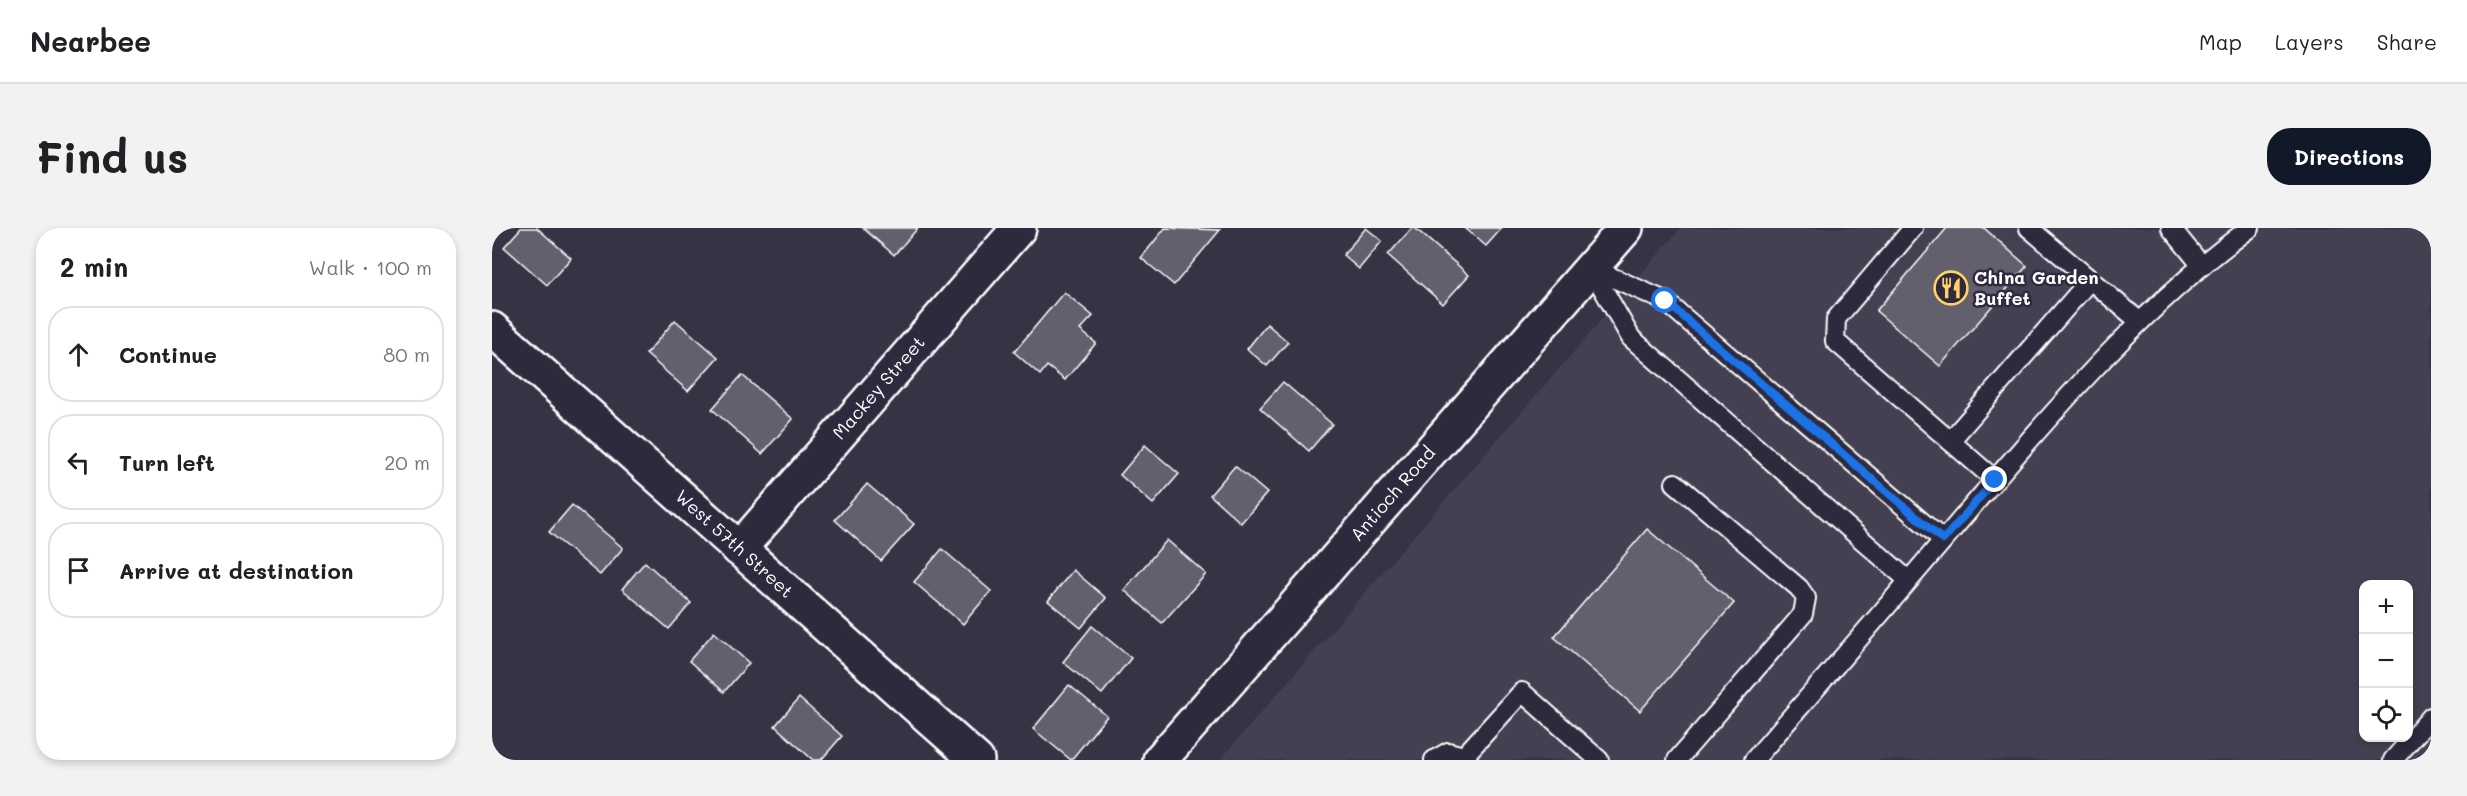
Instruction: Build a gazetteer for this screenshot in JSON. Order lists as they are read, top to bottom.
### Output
{
  "streets": {
    "street": ["Mackey Street", "Antioch Road", "West 57th Street"]
  },
  "crossings": [
    ["Mackey Street", "West 57th Street"]
  ],
  "places": {
    "restaurant": ["China Garden Buffet"]
  },
  "page": {
    "header": "Nearbee",
    "nav": ["Map", "Layers", "Share"],
    "buttons": "Directions",
    "title": "Find us",
    "heading": ["2 min", "Walk · 100 m"],
    "list": [
      ["Continue", "80 m"],
      ["Turn left", "20 m"],
      "Arrive at destination"
    ],
    "map_buttons": ["+", "−"]
  }
}
